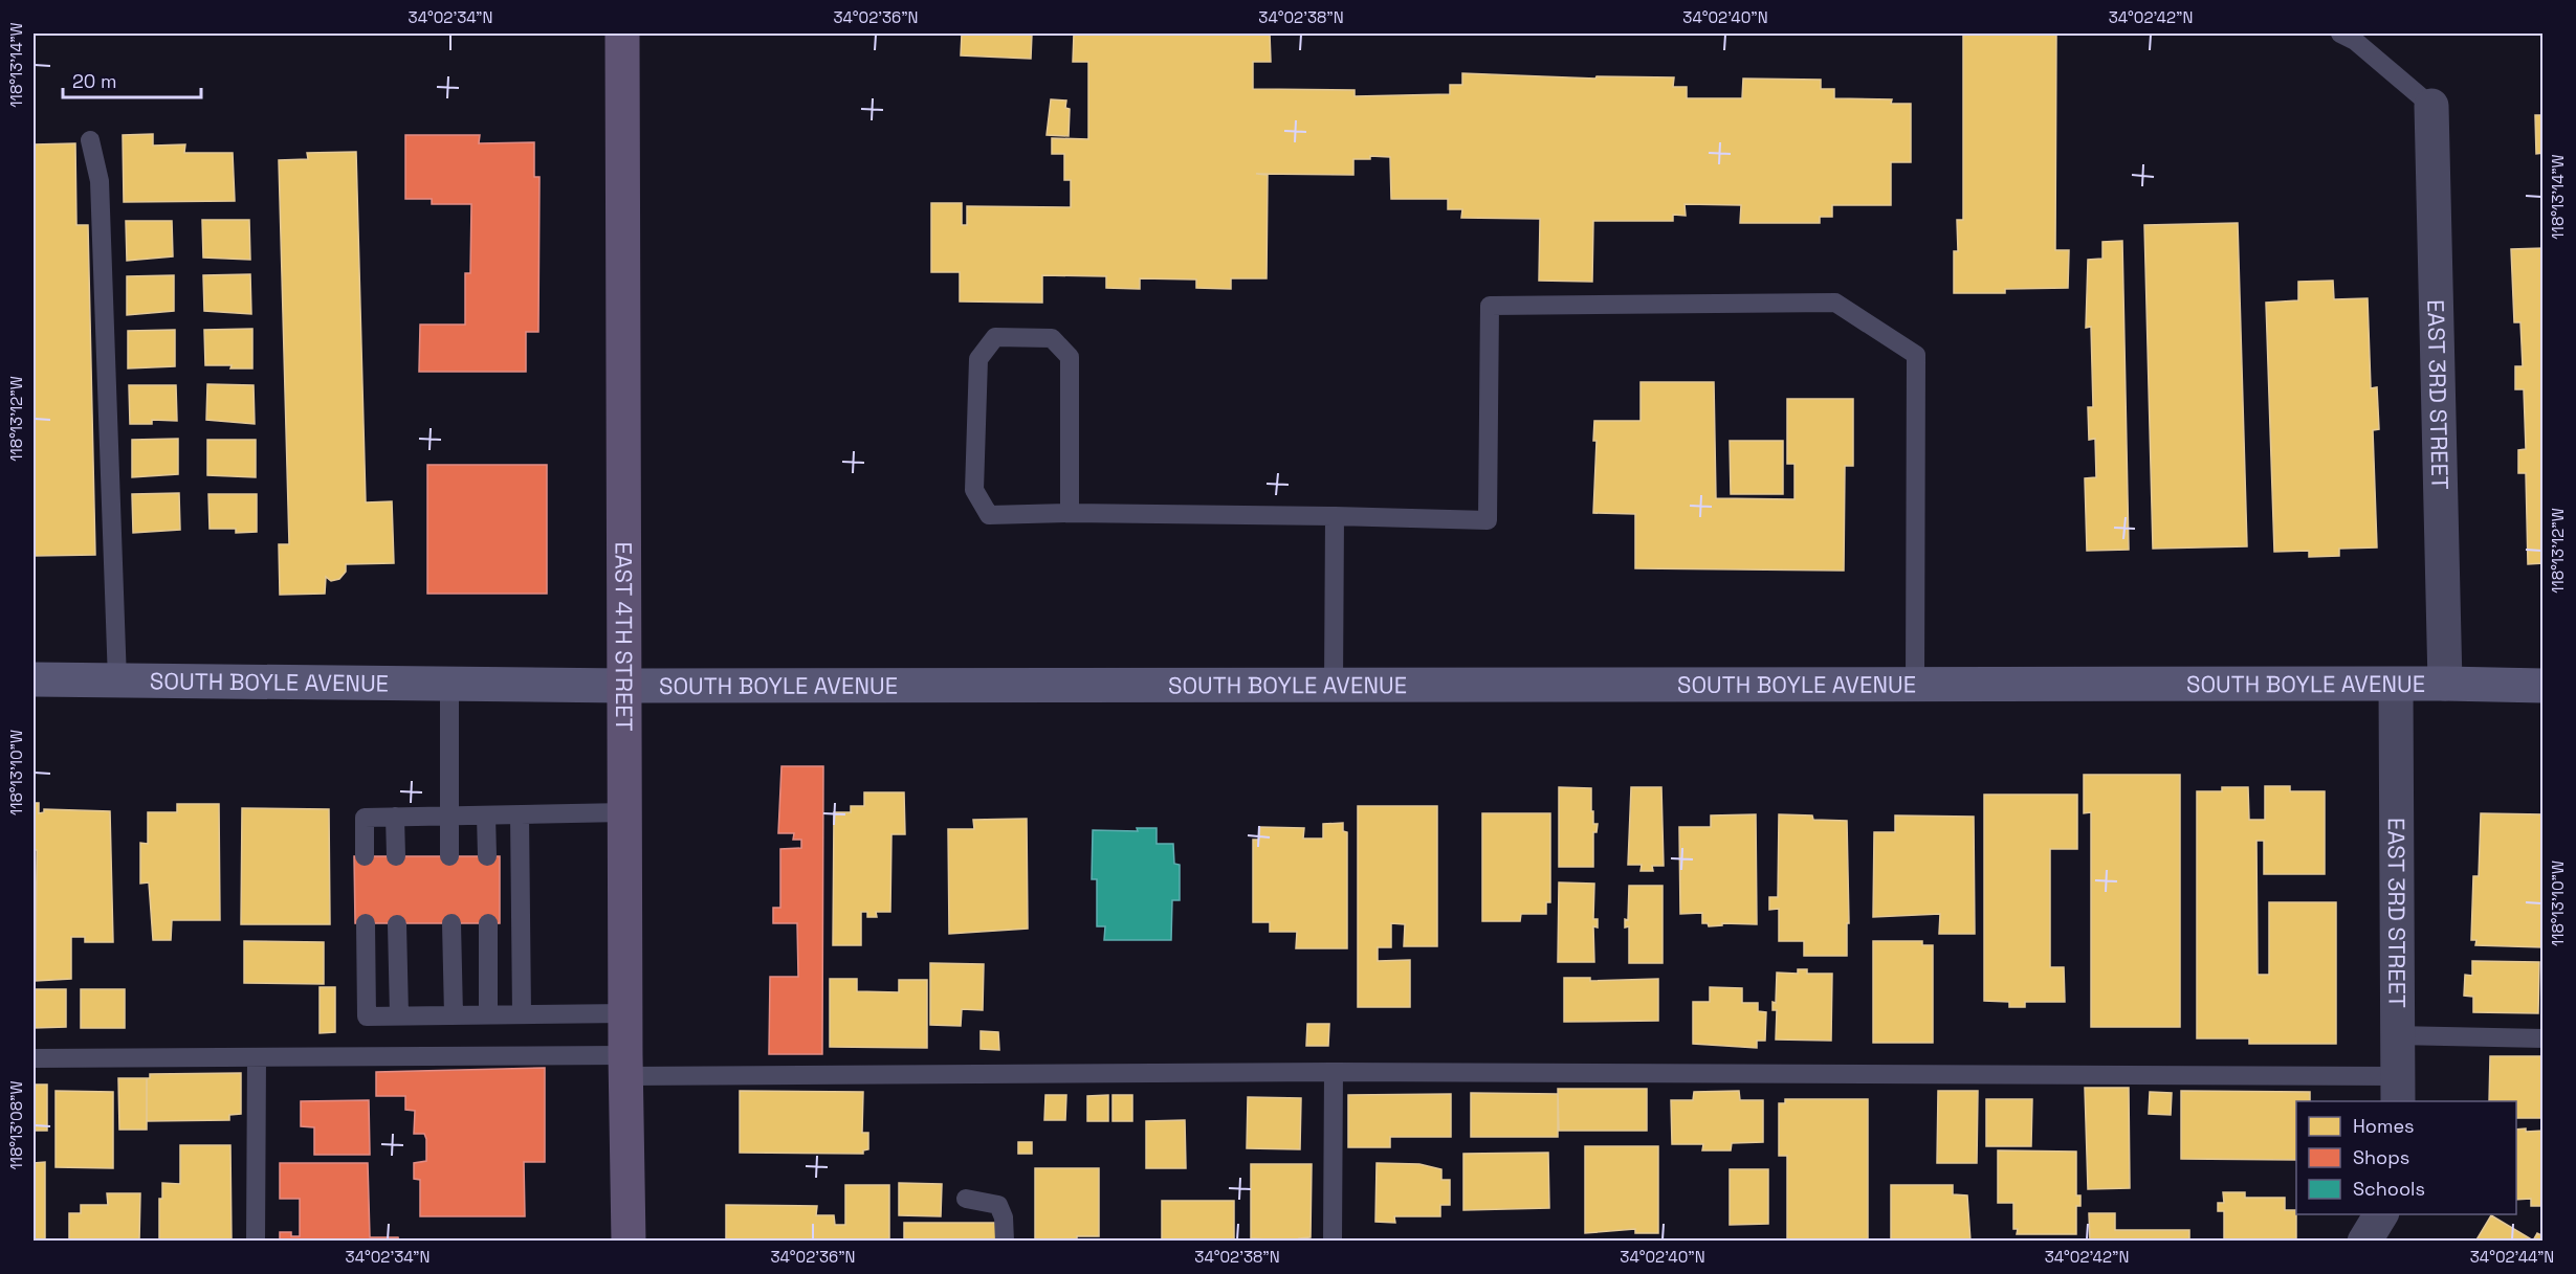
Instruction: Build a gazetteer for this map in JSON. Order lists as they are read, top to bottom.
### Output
{
  "streets": {
    "main road": ["EAST 4TH STREET", "SOUTH BOYLE AVENUE"],
    "street": ["EAST 3RD STREET"]
  },
  "crossings": [
    ["EAST 3RD STREET", "SOUTH BOYLE AVENUE"],
    ["EAST 4TH STREET", "SOUTH BOYLE AVENUE"]
  ],
  "legend": ["Homes", "Shops", "Schools"],
  "scale_bar": "20 m",
  "coordinates": [
    "34°02'34\"N",
    "34°02'36\"N",
    "34°02'38\"N",
    "34°02'40\"N",
    "34°02'42\"N",
    "118°13'14\"W",
    "118°13'12\"W",
    "118°13'10\"W",
    "118°13'08\"W",
    "34°02'44\"N"
  ]
}
